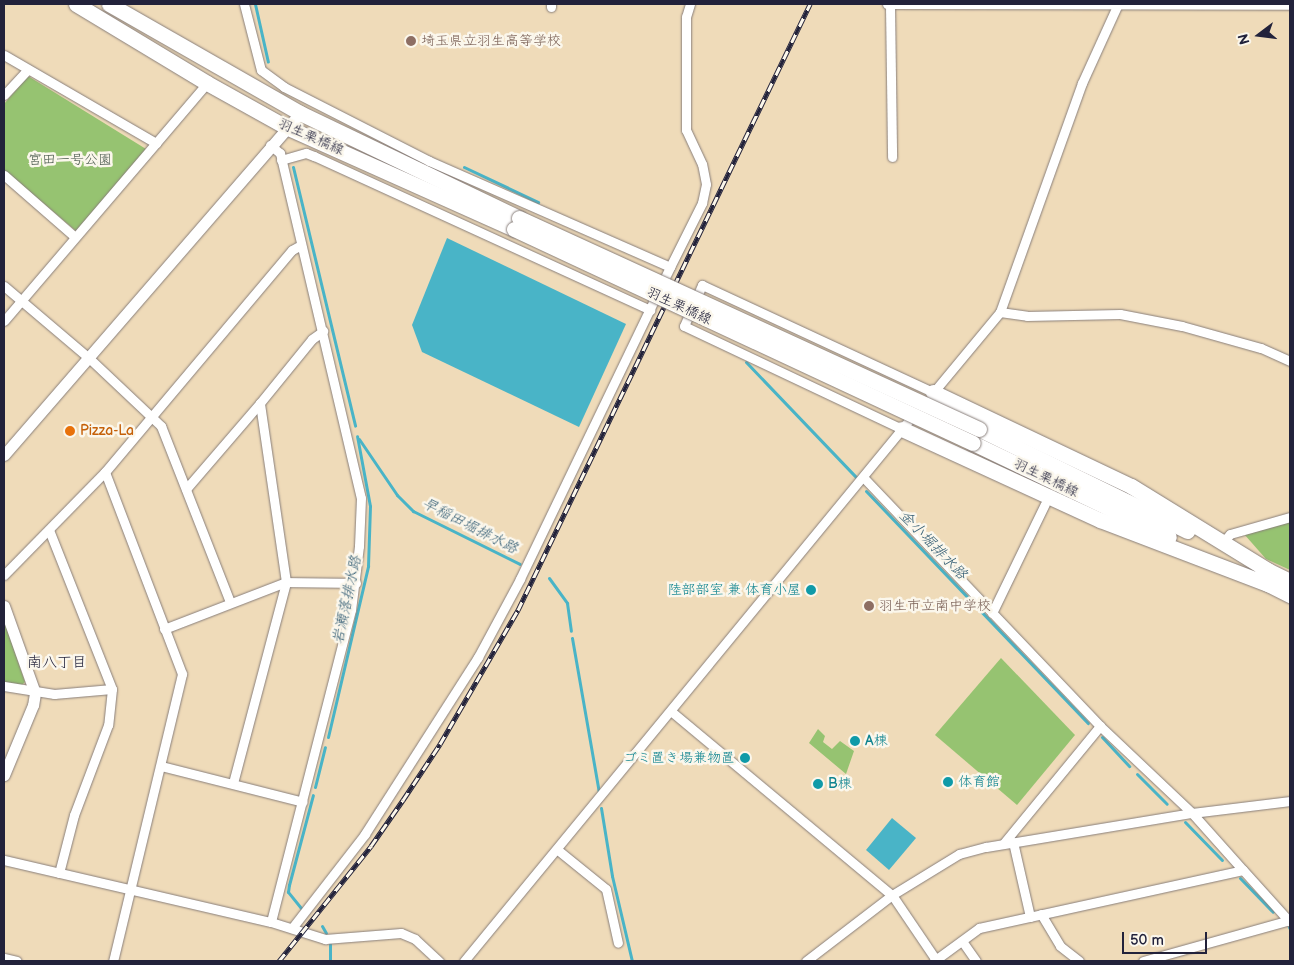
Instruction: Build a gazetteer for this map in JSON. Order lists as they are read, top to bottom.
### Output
{
  "streets": {
    "main road": ["羽生栗橋線"]
  },
  "districts": ["南八丁目"],
  "water": ["早稲田堀排水路", "金小堀排水路", "岩瀬落排水路"],
  "parks": ["宮田一号公園"],
  "places": [
    "埼玉県立羽生高等学校",
    "Pizza-La",
    "陸部部室 兼 体育小屋",
    "羽生市立南中学校",
    "A棟",
    "ゴミ置き場兼物置",
    "体育館",
    "B棟"
  ],
  "scale_bar": "50 m",
  "north": "left"
}
